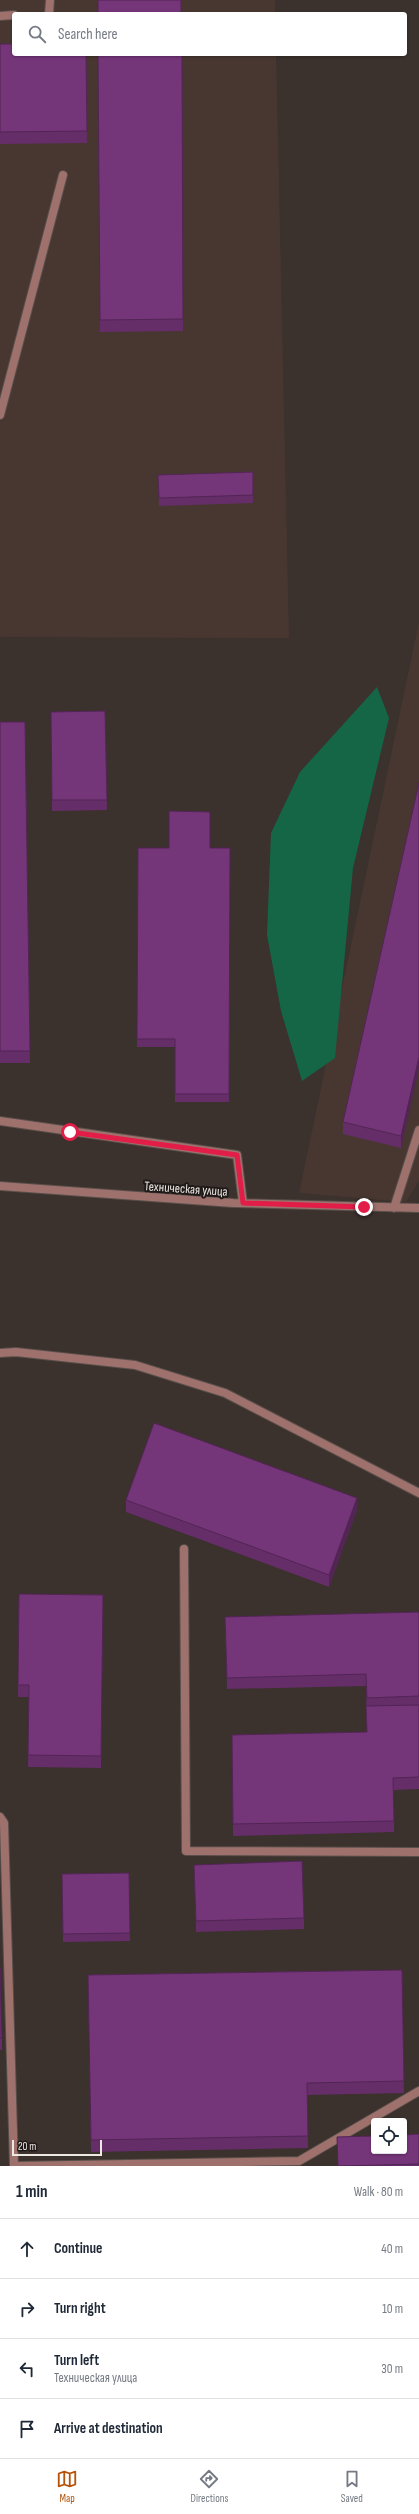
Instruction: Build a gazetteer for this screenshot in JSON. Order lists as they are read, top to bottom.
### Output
{
  "streets": {
    "lane": ["Техническая улица"]
  },
  "scale_bar": "20 m",
  "page": {
    "search": "Search here",
    "scale": "20 m",
    "heading": ["1 min", "Walk · 80 m"],
    "list": [
      ["Continue", "40 m"],
      ["Turn right", "10 m"],
      ["Turn left", "Техническая улица", "30 m"],
      "Arrive at destination"
    ],
    "nav": ["Map", "Directions", "Saved"]
  }
}
